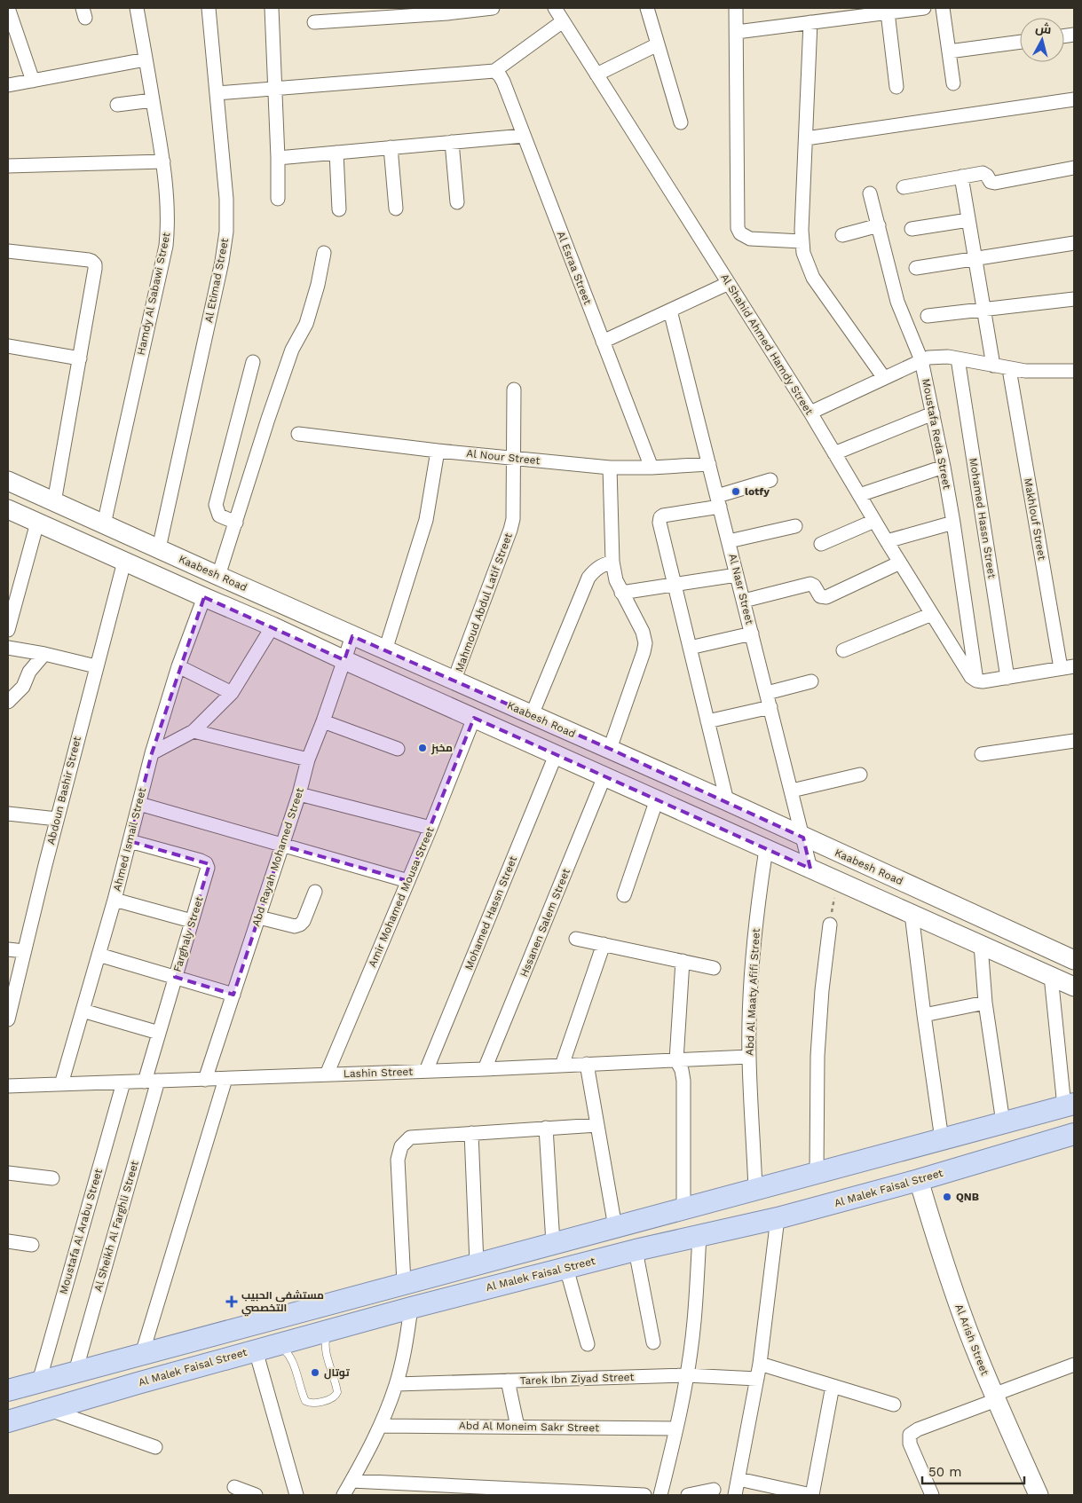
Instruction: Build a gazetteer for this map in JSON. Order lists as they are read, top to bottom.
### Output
{
  "streets": {
    "main road": ["Al Malek Faisal Street"],
    "street": [
      "Al Esraa Street",
      "Al Etimad Street",
      "Hamdy Al Sabawi Street",
      "Al Shahid Ahmed Hamdy Street",
      "Moustafa Reda Street",
      "Al Nour Street",
      "Mohamed Hassn Street",
      "Makhlouf Street",
      "Kaabesh Road",
      "Al Nasr Street",
      "Mahmoud Abdul Latif Street",
      "Abdoun Bashir Street",
      "Ahmed Ismail Street",
      "Abd Rayah Mohamed Street",
      "Amir Mohamed Mousa Street",
      "Hssanen Salem Street",
      "Farghaly Street",
      "Abd Al Maaty Afifi Street",
      "Lashin Street",
      "Al Sheikh Al Farghli Street",
      "Moustafa Al Arabu Street",
      "Al Arish Street",
      "Tarek Ibn Ziyad Street",
      "Abd Al Moneim Sakr Street"
    ]
  },
  "crossings": [
    ["Al Esraa Street", "Al Nour Street"],
    ["Al Etimad Street", "Kaabesh Road"],
    ["Hamdy Al Sabawi Street", "Kaabesh Road"],
    ["Al Shahid Ahmed Hamdy Street", "Moustafa Reda Street"],
    ["Al Nour Street", "Al Nasr Street"],
    ["Al Nour Street", "Mahmoud Abdul Latif Street"],
    ["Mohamed Hassn Street", "Lashin Street"],
    ["Kaabesh Road", "Al Nasr Street"],
    ["Kaabesh Road", "Mahmoud Abdul Latif Street"],
    ["Kaabesh Road", "Abd Rayah Mohamed Street"],
    ["Ahmed Ismail Street", "Farghaly Street"],
    ["Ahmed Ismail Street", "Lashin Street"],
    ["Abd Rayah Mohamed Street", "Lashin Street"],
    ["Amir Mohamed Mousa Street", "Lashin Street"],
    ["Hssanen Salem Street", "Lashin Street"],
    ["Farghaly Street", "Lashin Street"],
    ["Farghaly Street", "Al Sheikh Al Farghli Street"],
    ["Abd Al Maaty Afifi Street", "Lashin Street"],
    ["Lashin Street", "Al Sheikh Al Farghli Street"],
    ["Lashin Street", "Moustafa Al Arabu Street"],
    ["Al Malek Faisal Street", "Al Arish Street"]
  ],
  "places": {
    "other": [
      "lotfy",
      "مخبز",
      "QNB",
      "توتال"
    ],
    "health": ["مستشفى الحبيب التخصصي"]
  },
  "scale_bar": "50 m",
  "north": "top"
}
